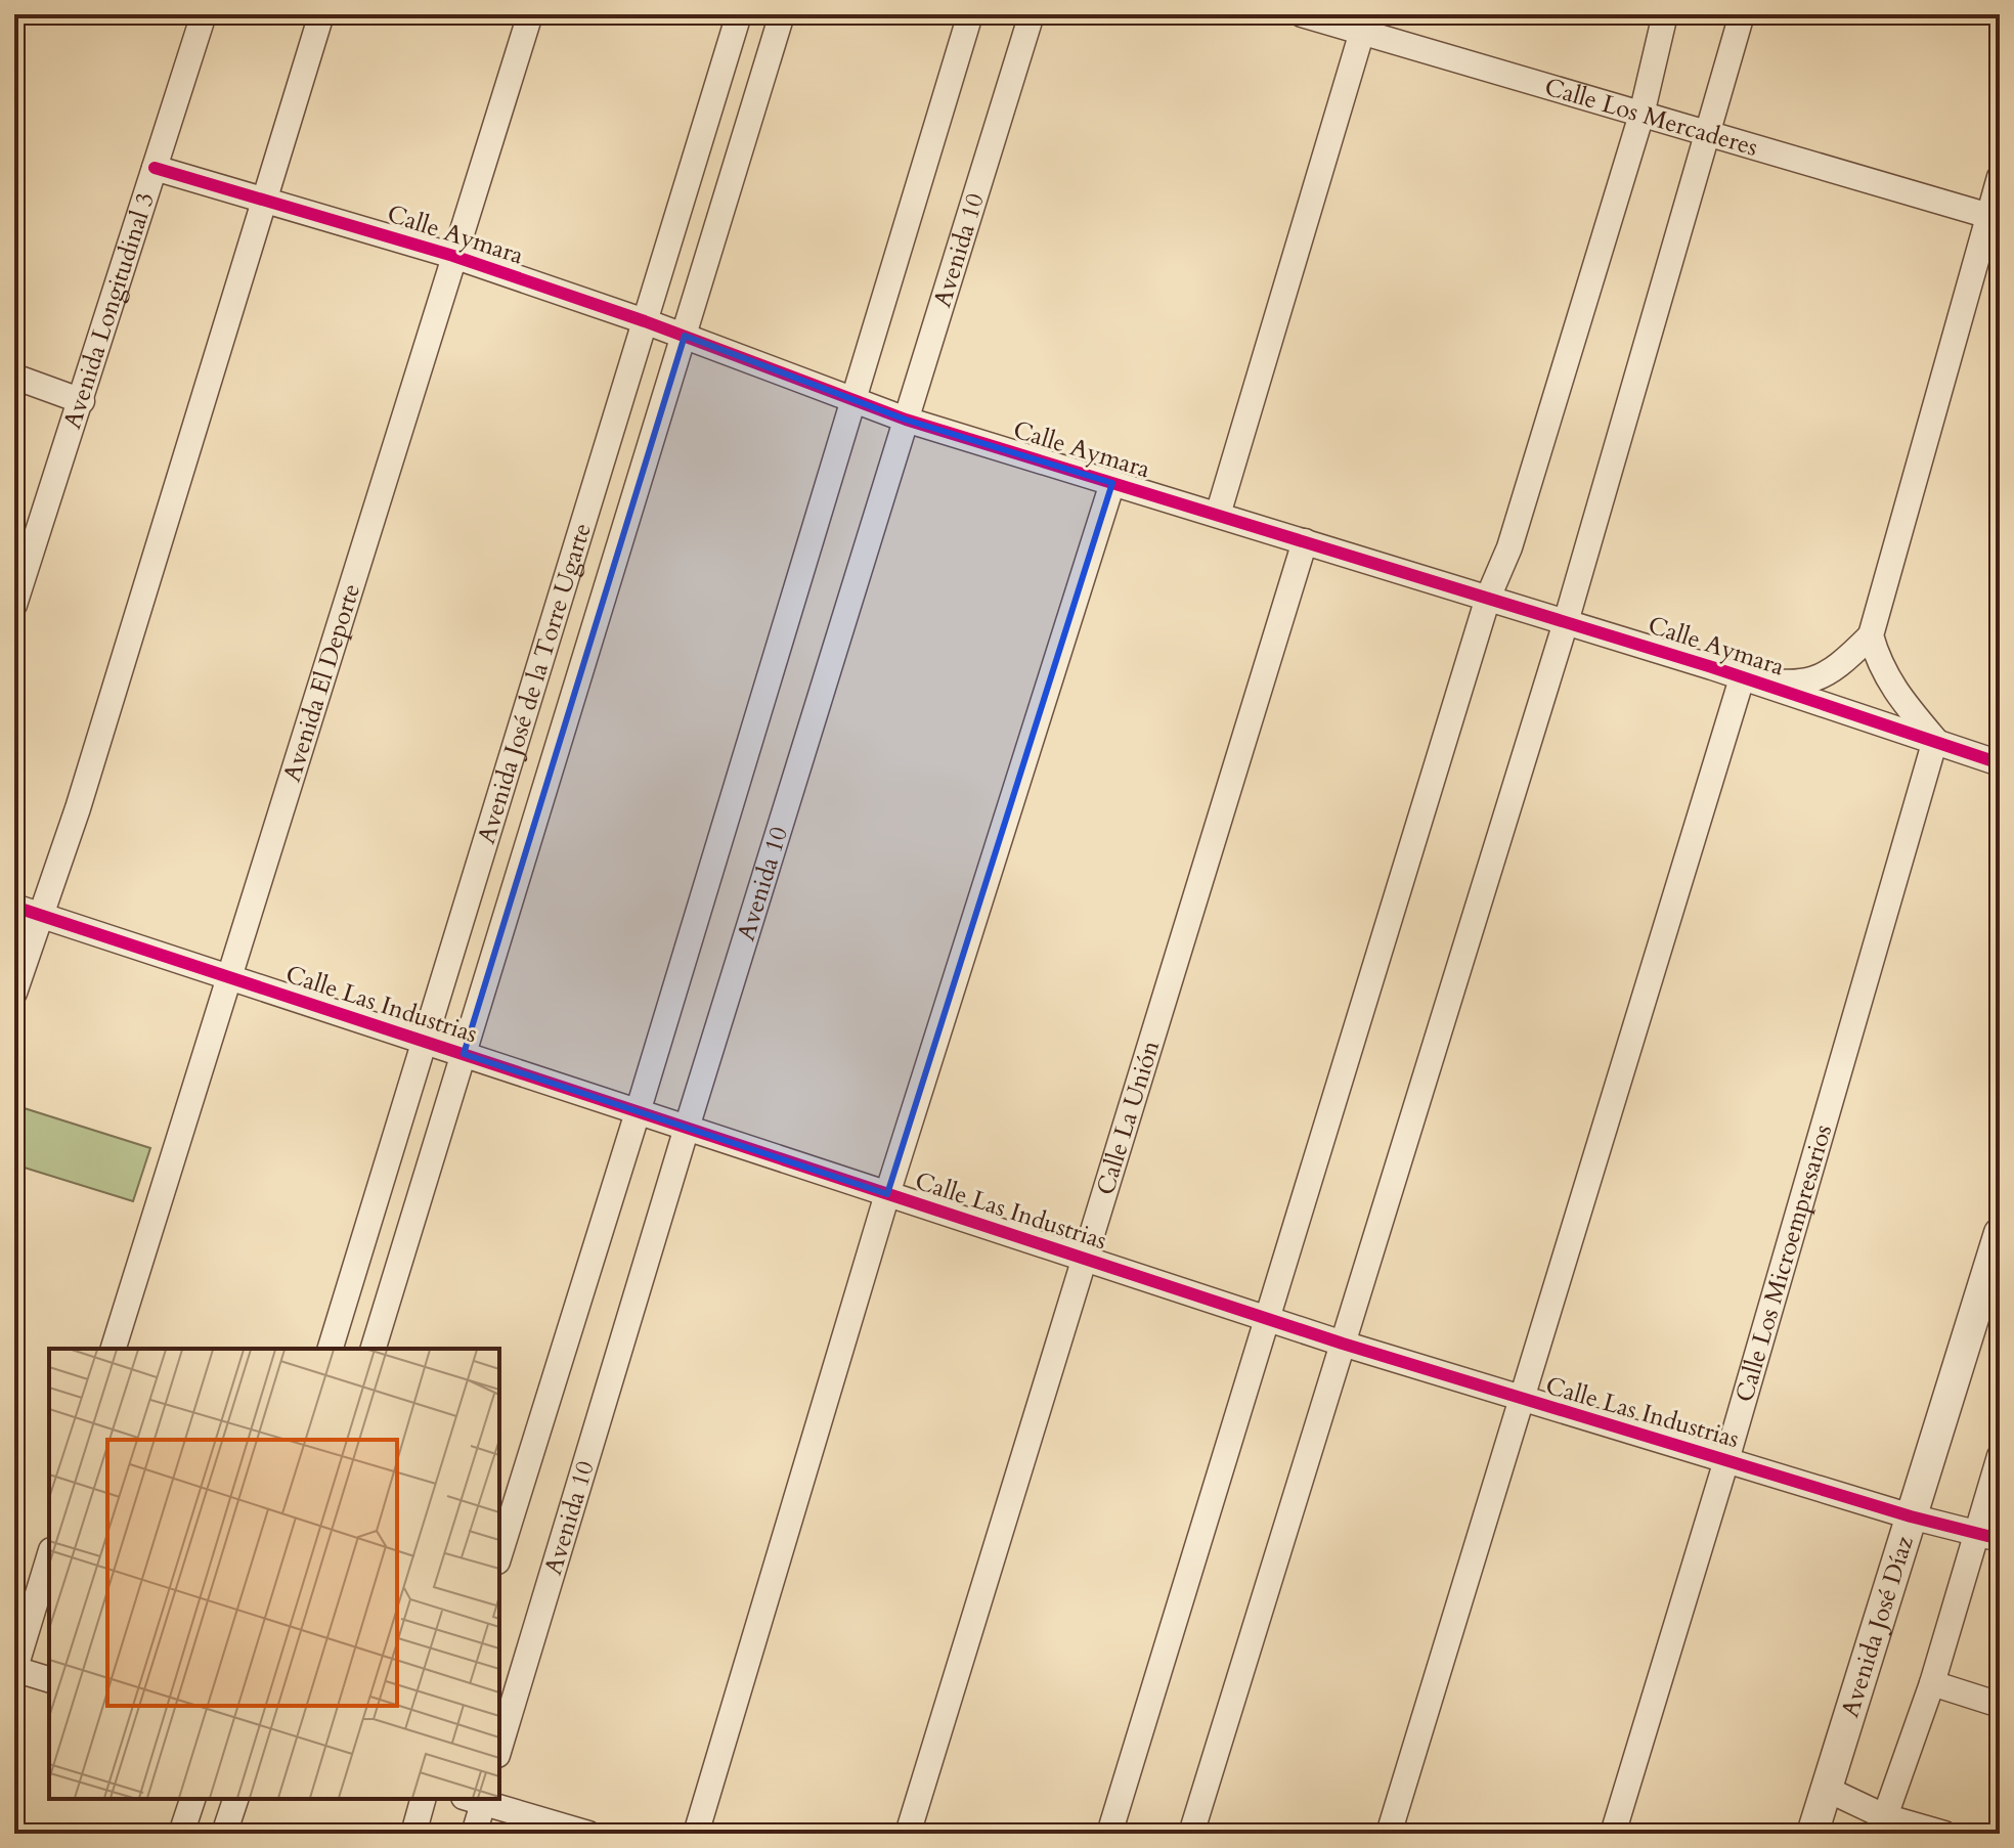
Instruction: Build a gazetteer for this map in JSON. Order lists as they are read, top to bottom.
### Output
{
  "streets": {
    "street": [
      "Calle Los Mercaderes",
      "Calle Aymara",
      "Avenida 10",
      "Avenida Longitudinal 3",
      "Avenida El Deporte",
      "Avenida José de la Torre Ugarte",
      "Calle Las Industrias",
      "Calle La Unión",
      "Calle Los Microempresarios",
      "Avenida José Díaz"
    ]
  },
  "crossings": [
    ["Calle Aymara", "Avenida 10"],
    ["Calle Aymara", "Avenida Longitudinal 3"],
    ["Calle Aymara", "Avenida El Deporte"],
    ["Calle Aymara", "Avenida José de la Torre Ugarte"],
    ["Calle Aymara", "Calle La Unión"],
    ["Calle Aymara", "Calle Los Microempresarios"],
    ["Avenida 10", "Calle Las Industrias"],
    ["Avenida El Deporte", "Calle Las Industrias"],
    ["Avenida José de la Torre Ugarte", "Calle Las Industrias"],
    ["Calle Las Industrias", "Calle La Unión"],
    ["Calle Las Industrias", "Calle Los Microempresarios"],
    ["Calle Las Industrias", "Avenida José Díaz"]
  ]
}
